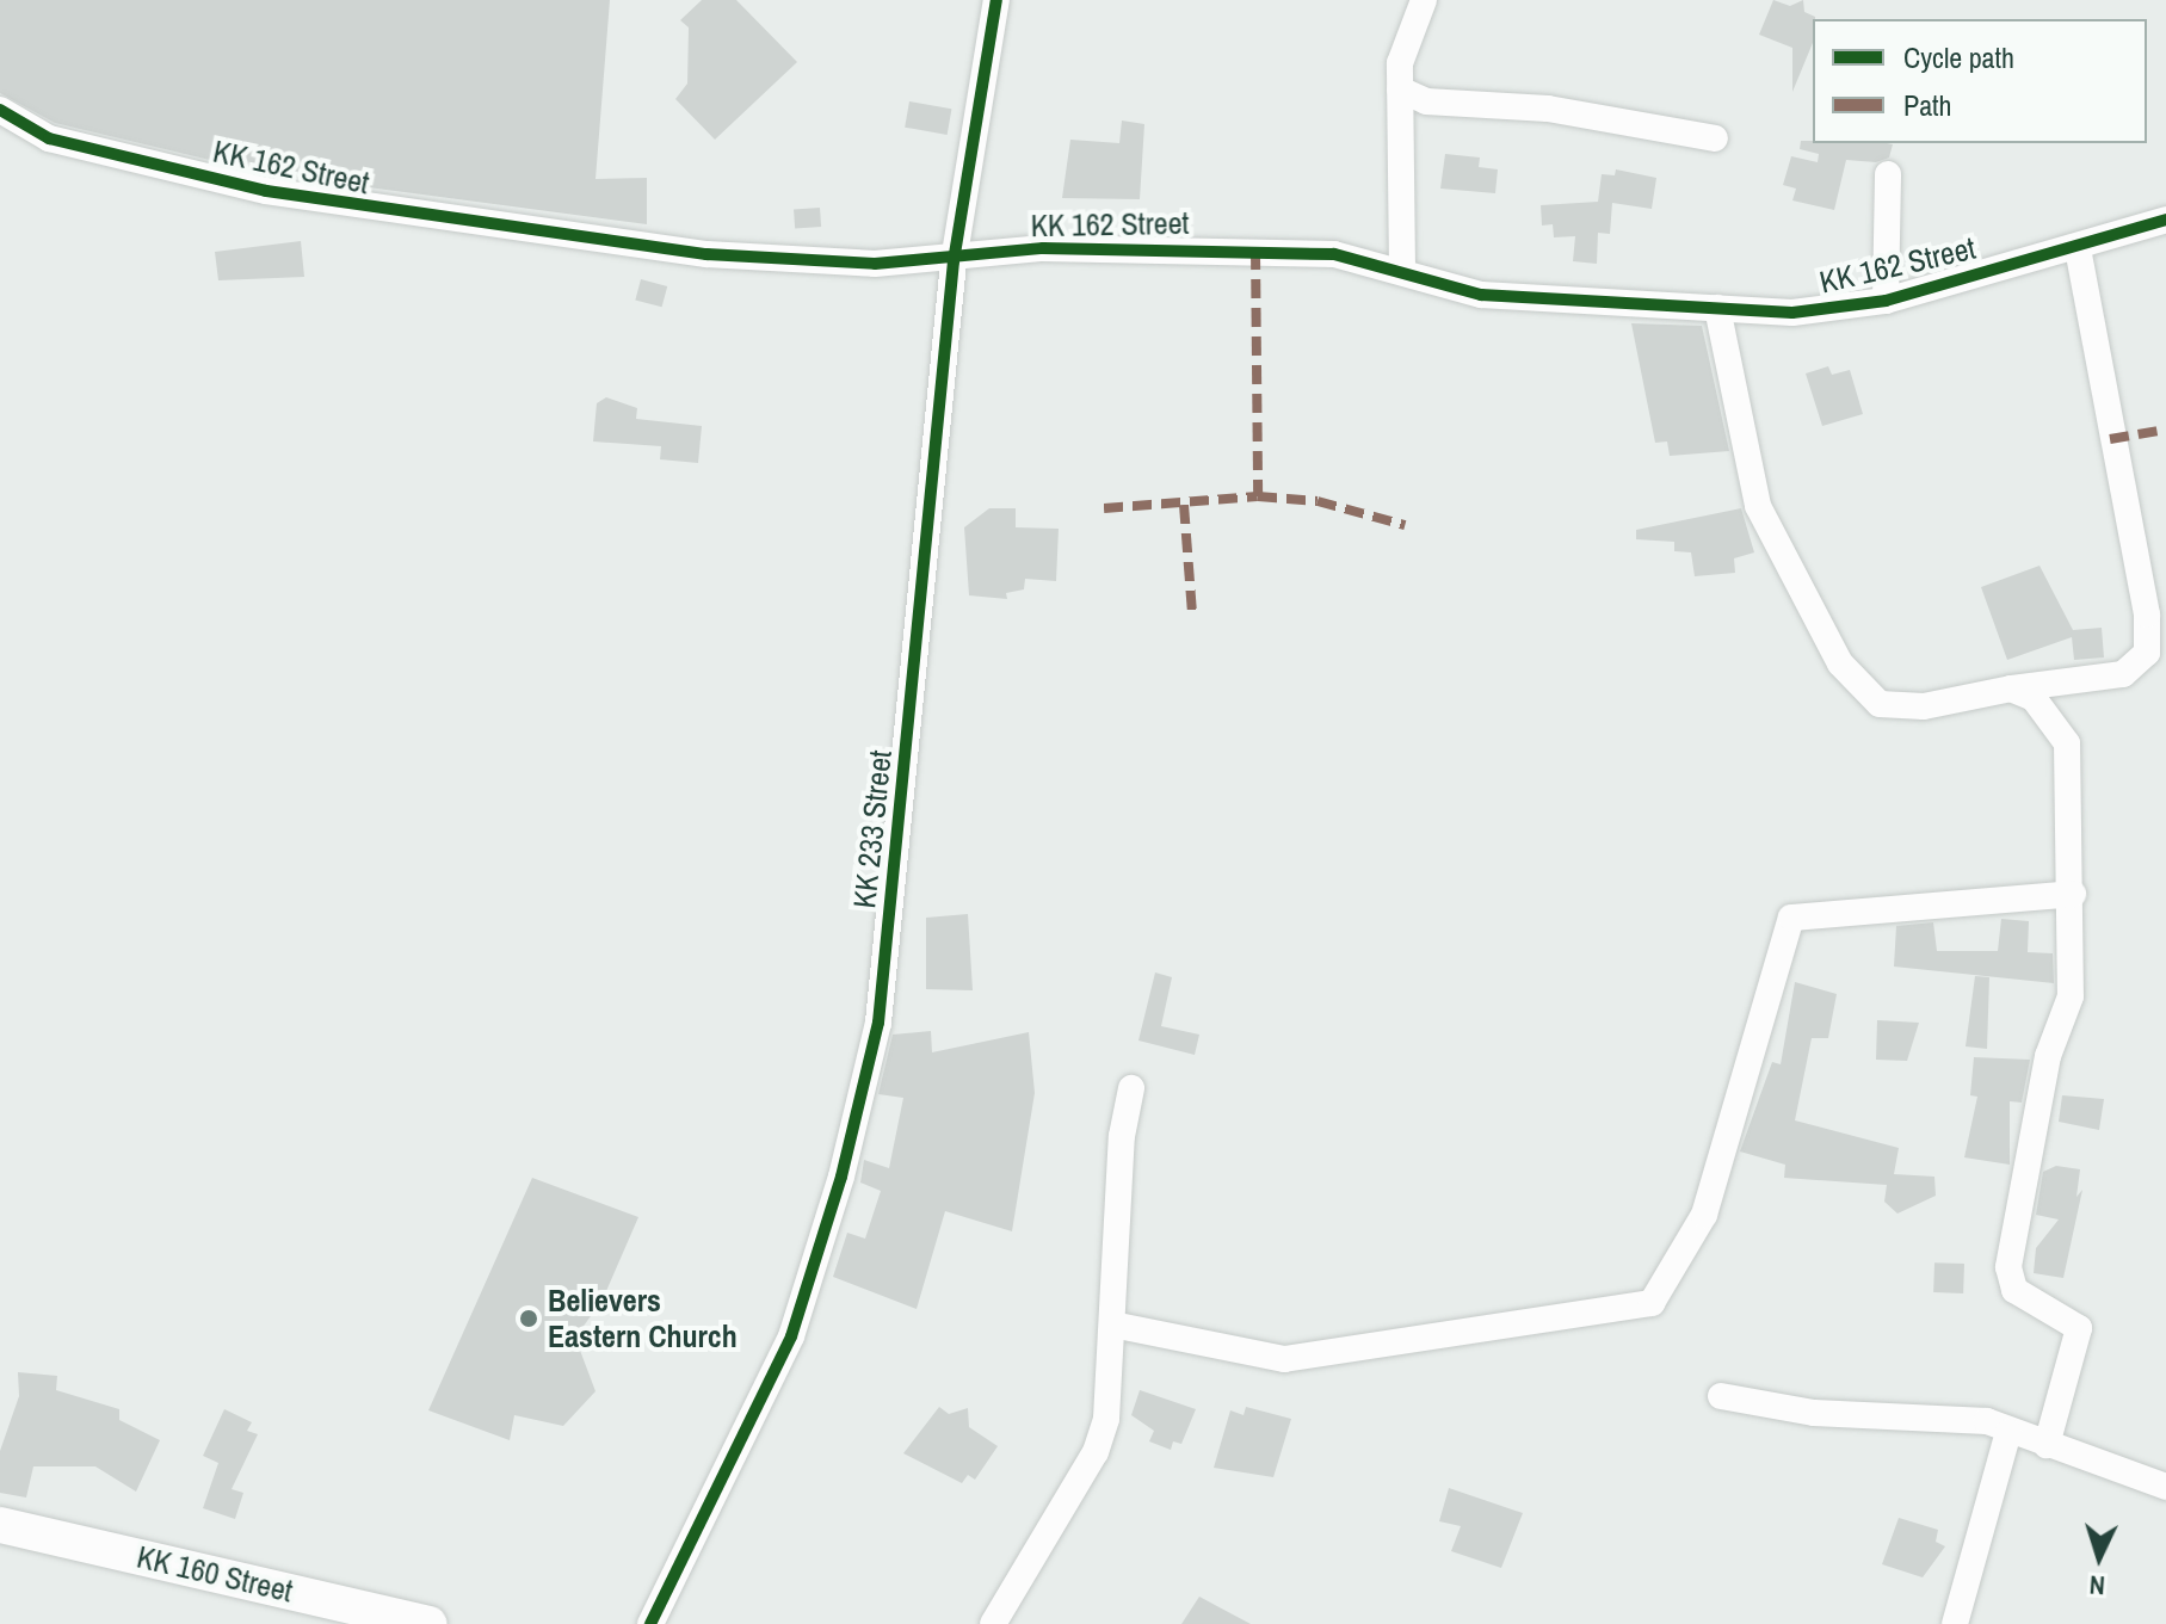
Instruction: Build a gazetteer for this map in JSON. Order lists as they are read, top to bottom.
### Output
{
  "streets": {
    "main road": ["KK 160 Street"],
    "street": ["KK 162 Street", "KK 233 Street"]
  },
  "crossings": [
    ["KK 162 Street", "KK 233 Street"]
  ],
  "places": ["Believers Eastern Church"],
  "legend": ["Cycle path", "Path"],
  "north": "bottom"
}
